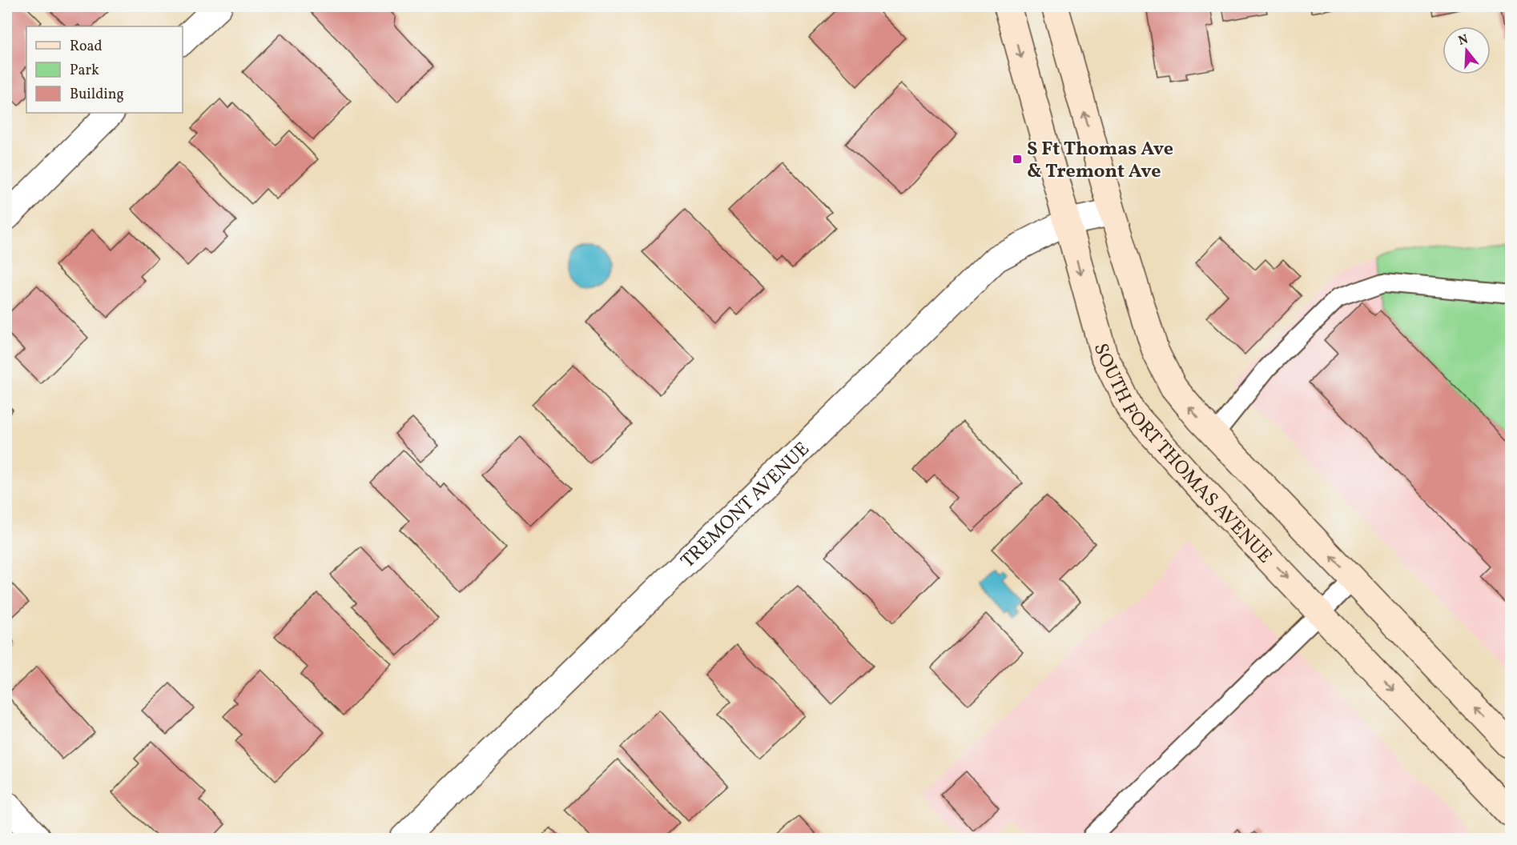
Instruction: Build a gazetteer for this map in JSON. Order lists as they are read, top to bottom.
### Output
{
  "streets": {
    "main road": ["SOUTH FORT THOMAS AVENUE"],
    "street": ["TREMONT AVENUE"]
  },
  "crossings": [
    ["SOUTH FORT THOMAS AVENUE", "TREMONT AVENUE"]
  ],
  "places": {
    "transit": ["S Ft Thomas Ave & Tremont Ave"]
  },
  "legend": ["Road", "Park", "Building"],
  "north": "top"
}
